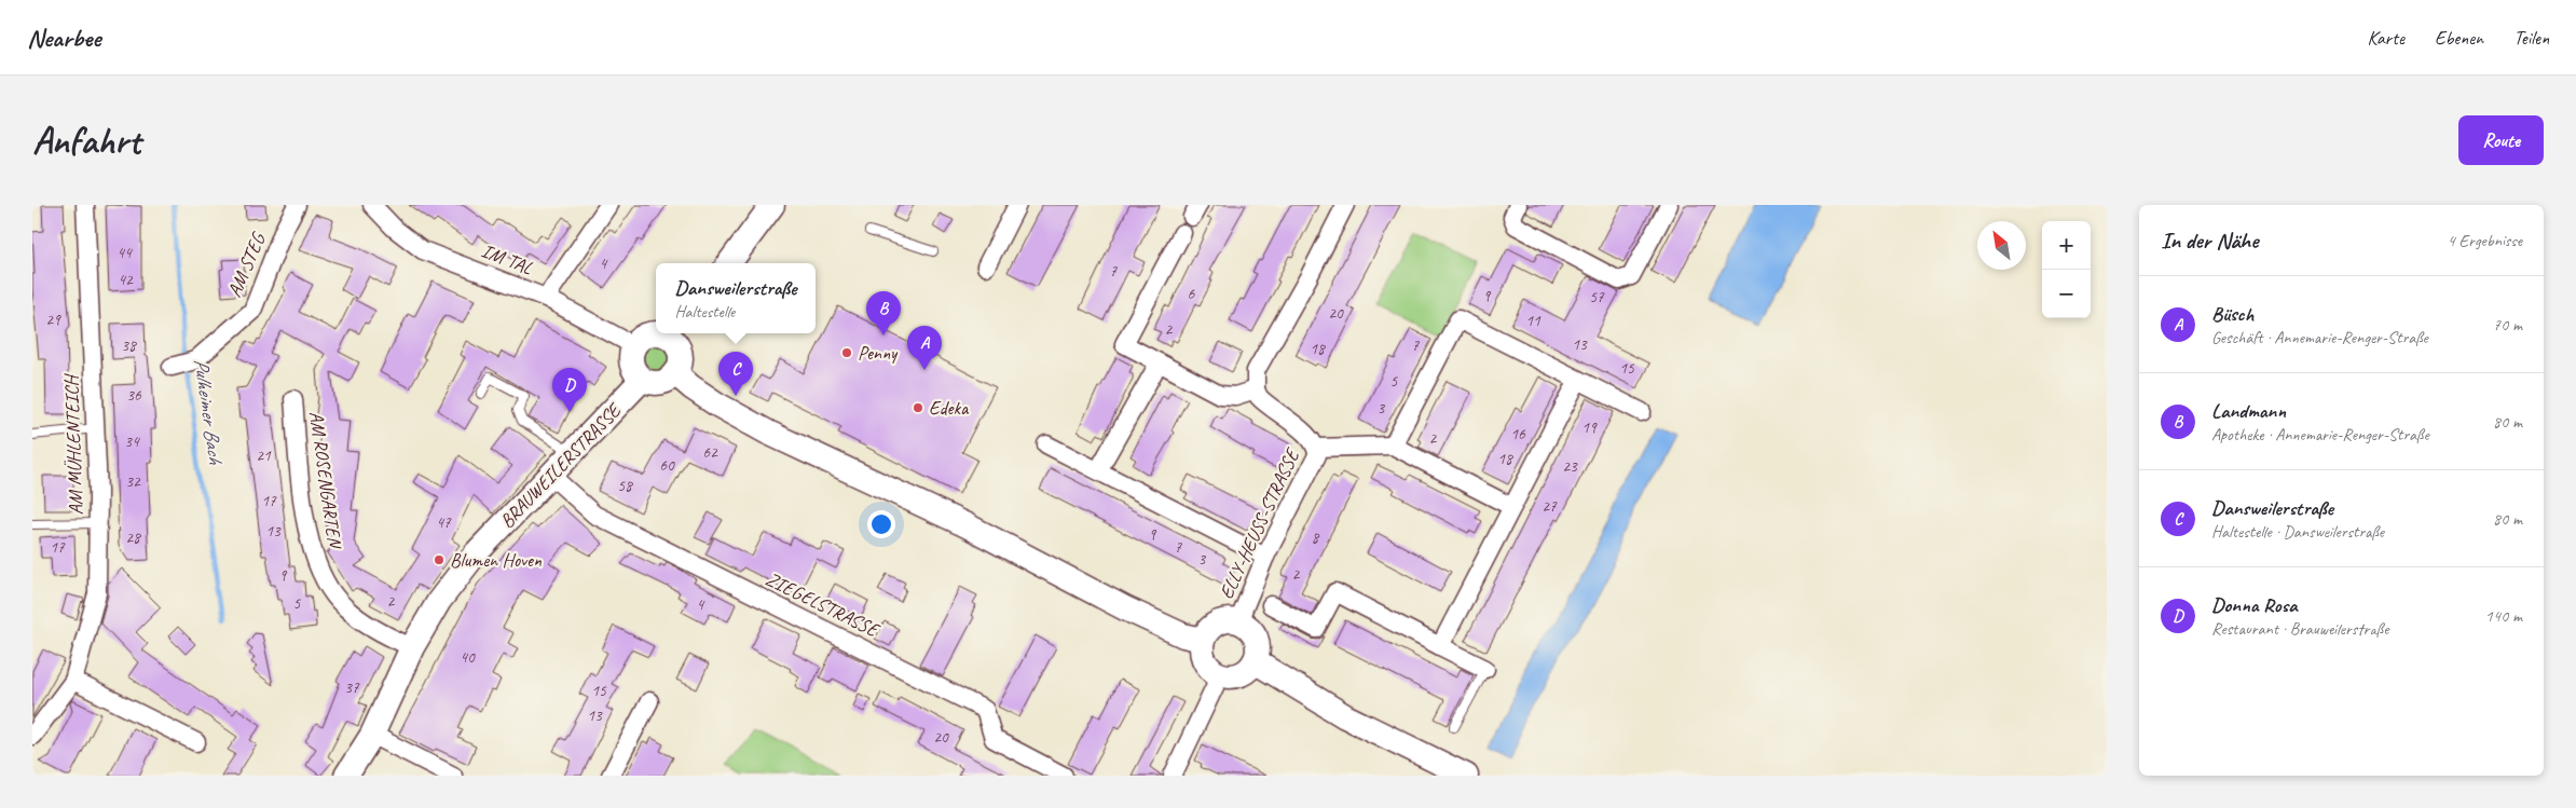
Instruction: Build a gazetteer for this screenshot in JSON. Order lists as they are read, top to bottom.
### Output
{
  "streets": {
    "main road": ["BRAUWEILERSTRASSE"],
    "street": [
      "IM TAL",
      "AM STEG",
      "AM MÜHLENTEICH",
      "AM ROSENGARTEN",
      "ELLY-HEUSS-STRASSE",
      "ZIEGELSTRASSE"
    ]
  },
  "crossings": [
    ["IM TAL", "BRAUWEILERSTRASSE"],
    ["BRAUWEILERSTRASSE", "AM ROSENGARTEN"],
    ["BRAUWEILERSTRASSE", "ZIEGELSTRASSE"]
  ],
  "water": ["Pulheimer Bach"],
  "places": ["Penny", "Edeka", "Blumen Hoven"],
  "house_numbers": [
    "44",
    "4",
    "7",
    "42",
    "6",
    "9",
    "57",
    "20",
    "29",
    "11",
    "2",
    "13",
    "38",
    "7",
    "18",
    "15",
    "5",
    "36",
    "3",
    "19",
    "16",
    "2",
    "34",
    "62",
    "21",
    "18",
    "60",
    "23",
    "32",
    "58",
    "17",
    "27",
    "47",
    "13",
    "9",
    "28",
    "8",
    "17",
    "7",
    "3",
    "2",
    "9",
    "2",
    "5",
    "4",
    "40",
    "37",
    "15",
    "13",
    "20"
  ],
  "north": "top left",
  "page": {
    "header": "Nearbee",
    "nav": ["Karte", "Ebenen", "Teilen"],
    "buttons": "Route",
    "title": "Anfahrt",
    "heading": ["In der Nähe", "4 Ergebnisse"],
    "map_buttons": ["+", "−"],
    "popup": ["Dansweilerstraße", "Haltestelle"],
    "list": [
      {
        "mark": "A",
        "name": "Büsch",
        "note": "Geschäft · Annemarie-Renger-Straße",
        "value": "70 m"
      },
      {
        "mark": "B",
        "name": "Landmann",
        "note": "Apotheke · Annemarie-Renger-Straße",
        "value": "80 m"
      },
      {
        "mark": "C",
        "name": "Dansweilerstraße",
        "note": "Haltestelle · Dansweilerstraße",
        "value": "80 m"
      },
      {
        "mark": "D",
        "name": "Donna Rosa",
        "note": "Restaurant · Brauweilerstraße",
        "value": "140 m"
      }
    ],
    "pins": [
      "B",
      "A",
      "C",
      "D"
    ]
  }
}
